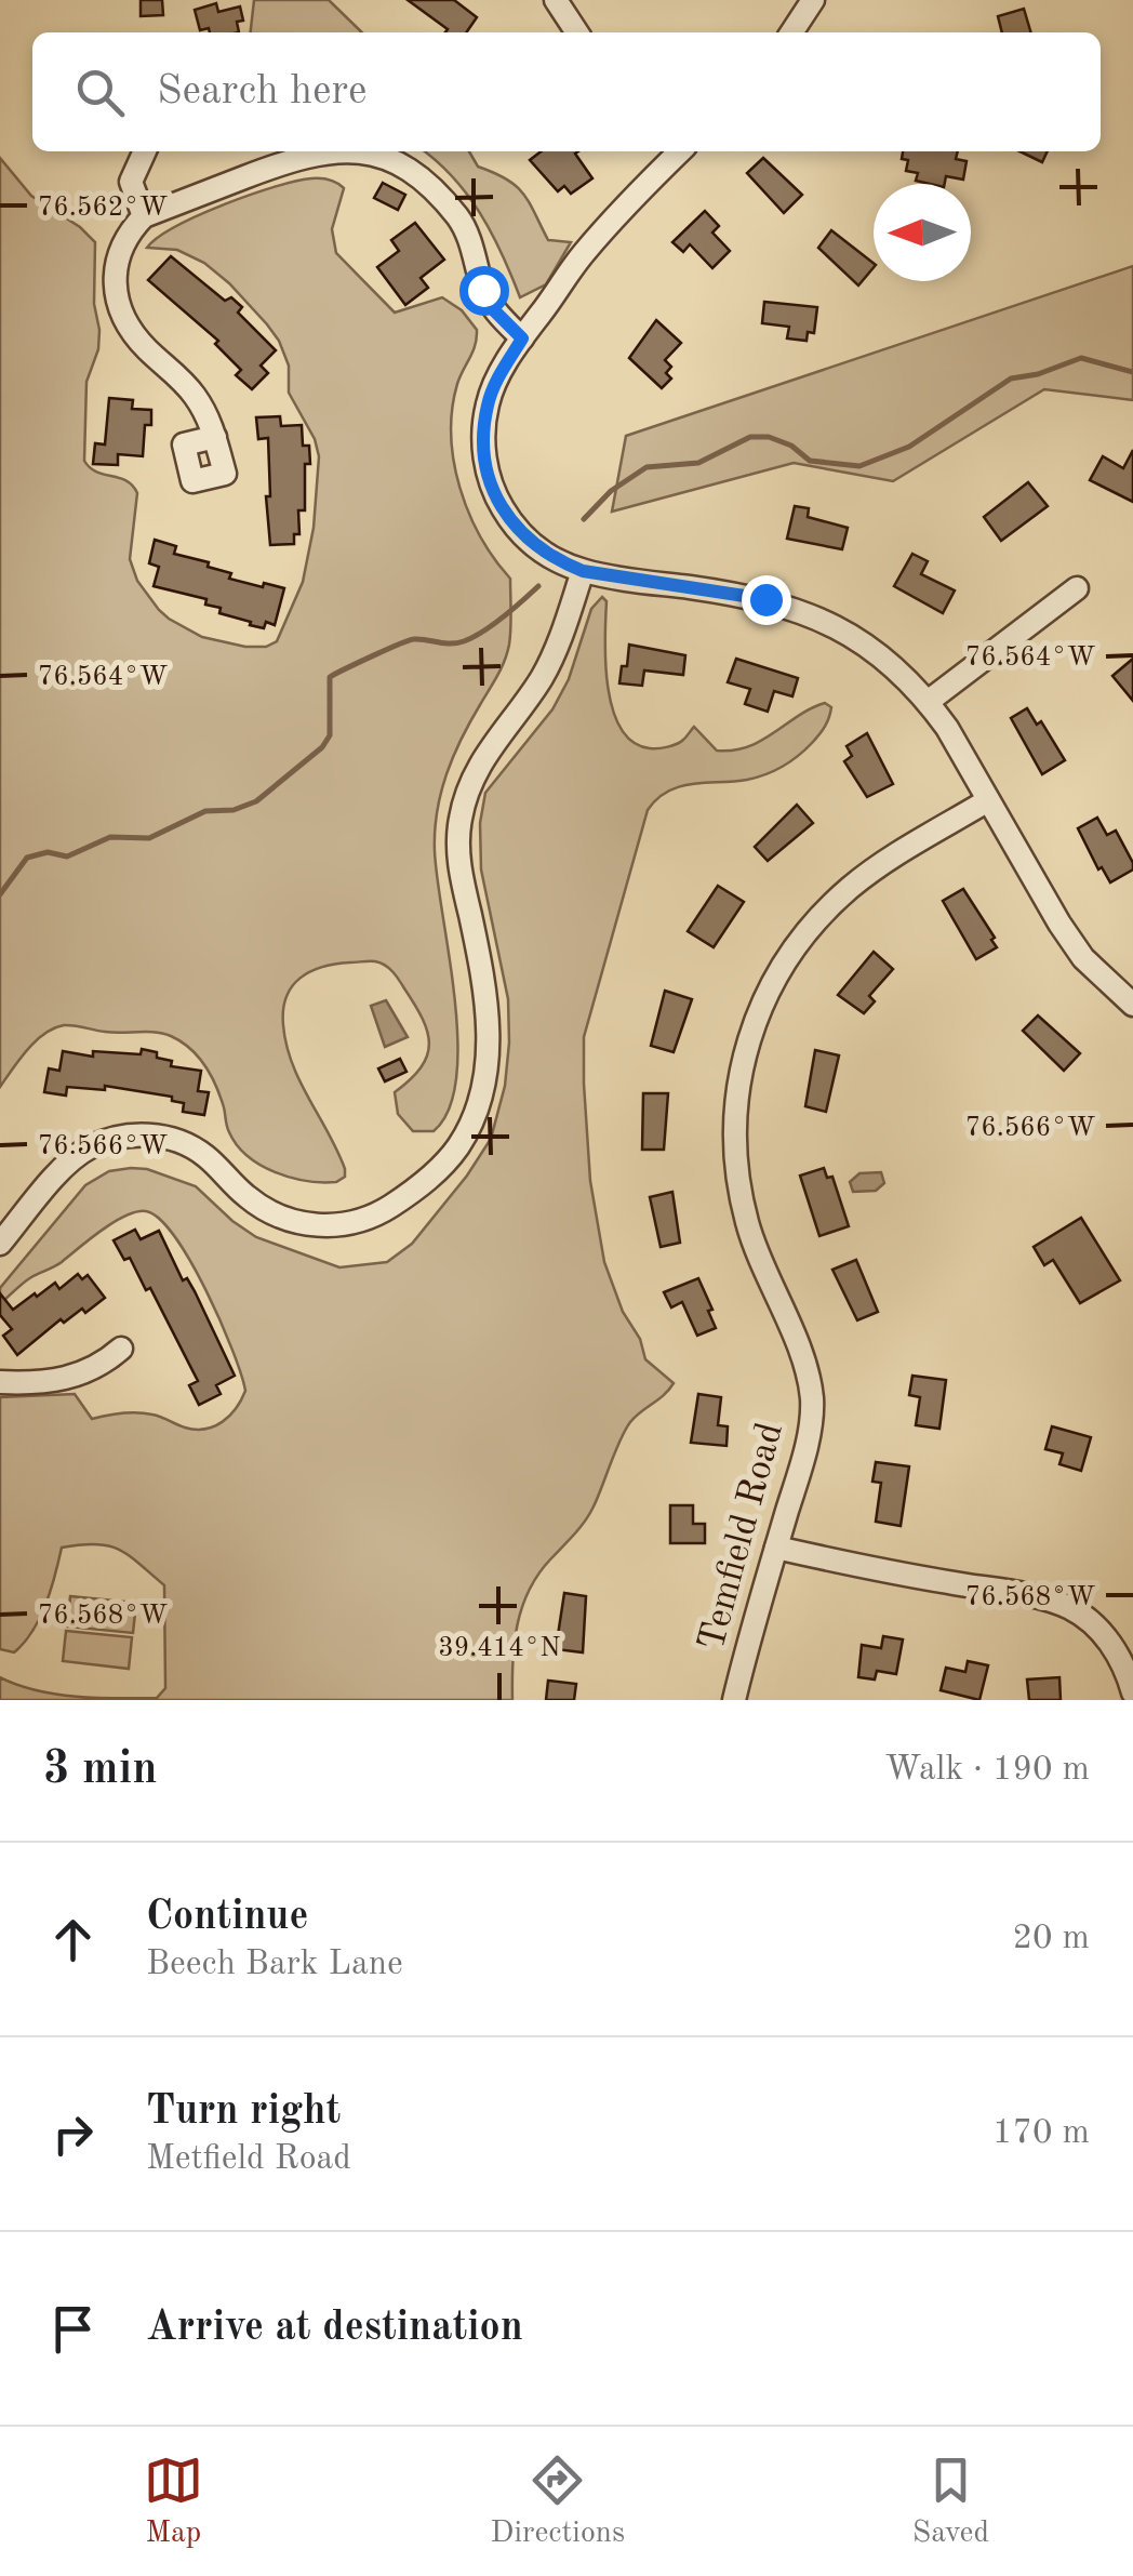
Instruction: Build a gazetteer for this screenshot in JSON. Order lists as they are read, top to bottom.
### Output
{
  "streets": {
    "street": ["Temfield Road"]
  },
  "north": "left",
  "page": {
    "search": "Search here",
    "heading": ["3 min", "Walk · 190 m"],
    "list": [
      ["Continue", "Beech Bark Lane", "20 m"],
      ["Turn right", "Metfield Road", "170 m"],
      "Arrive at destination"
    ],
    "nav": ["Map", "Directions", "Saved"]
  },
  "coordinates": [
    "76.562°W",
    "76.564°W",
    "76.566°W",
    "76.568°W",
    "39.414°N"
  ]
}
